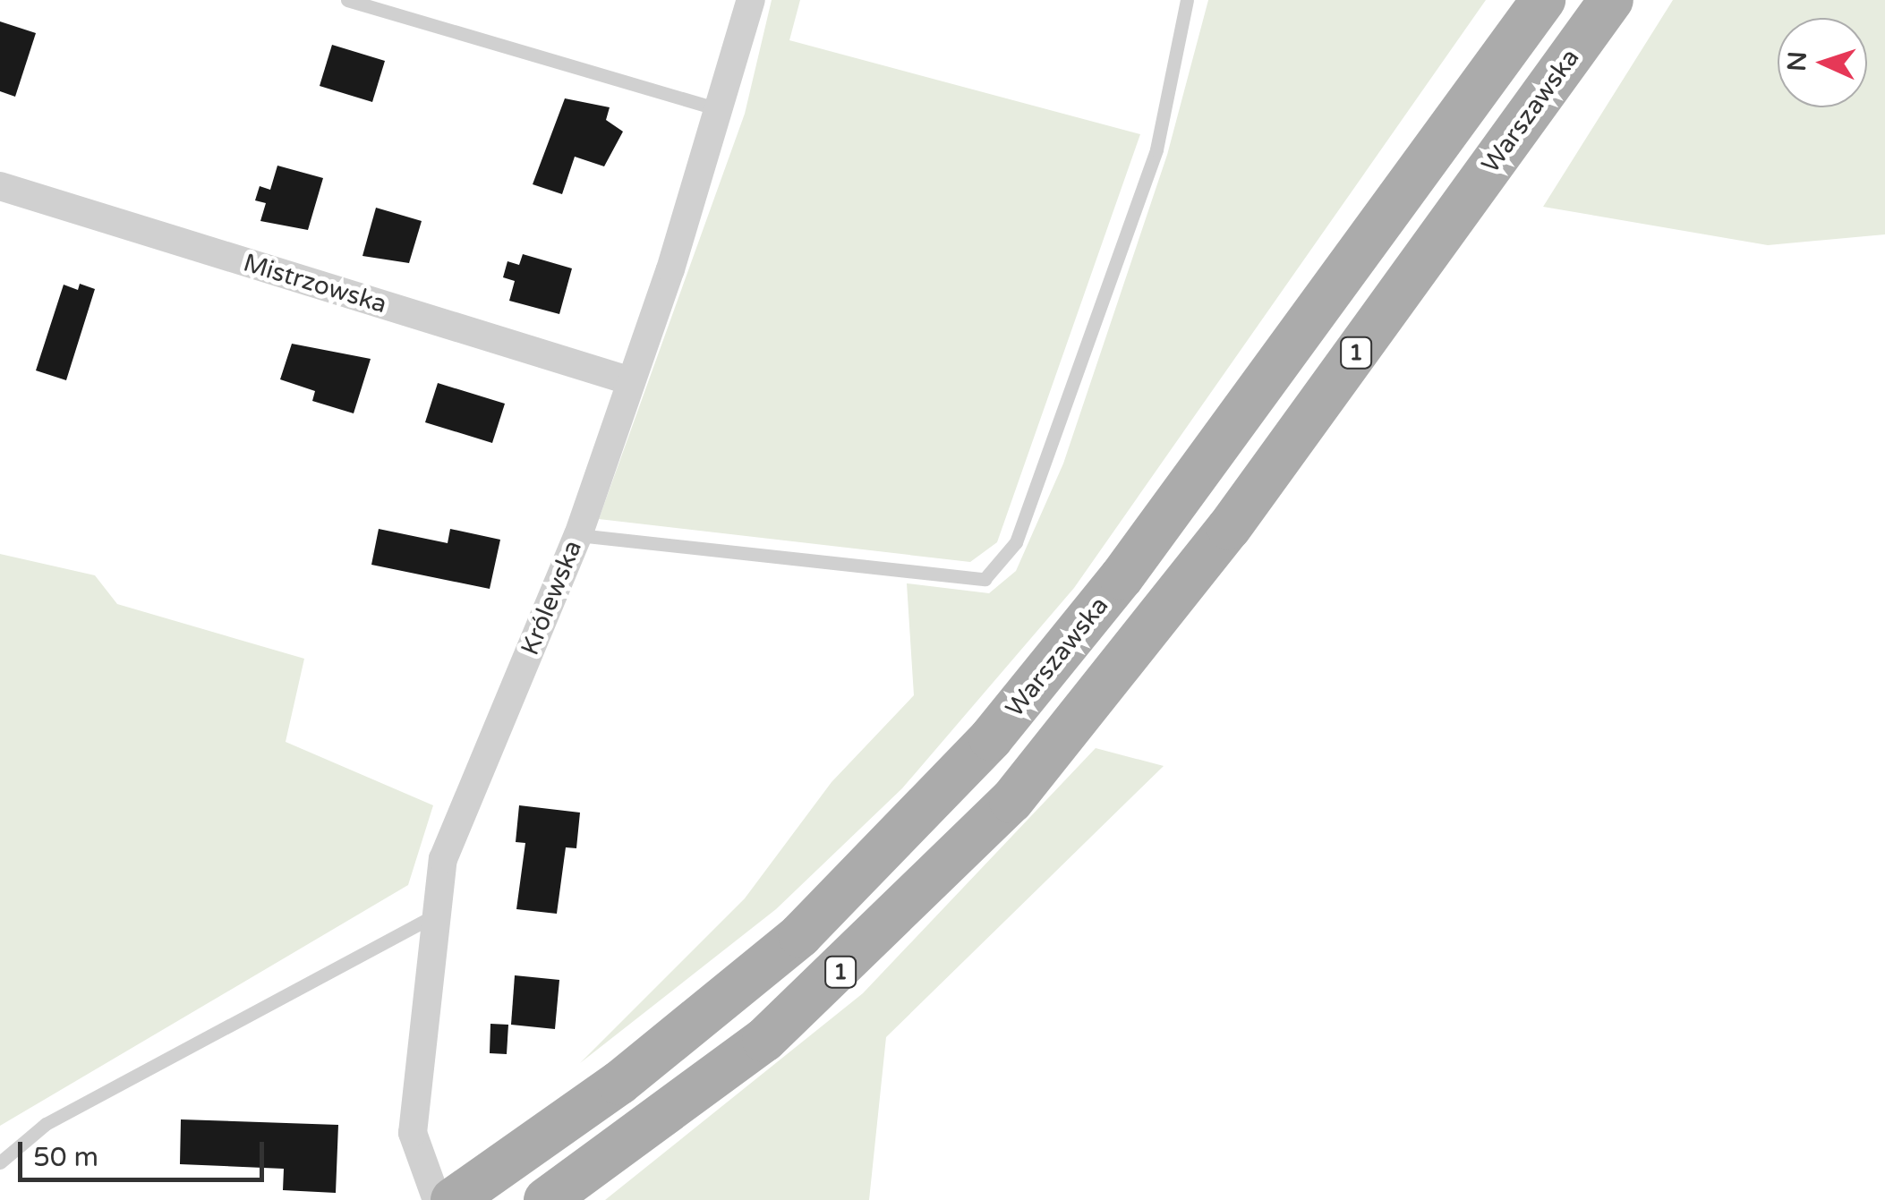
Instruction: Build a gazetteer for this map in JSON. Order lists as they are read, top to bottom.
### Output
{
  "streets": {
    "main road": ["Warszawska", "1"],
    "street": ["Mistrzowska", "Królewska"]
  },
  "crossings": [
    ["Mistrzowska", "Królewska"]
  ],
  "scale_bar": "50 m",
  "north": "left"
}
